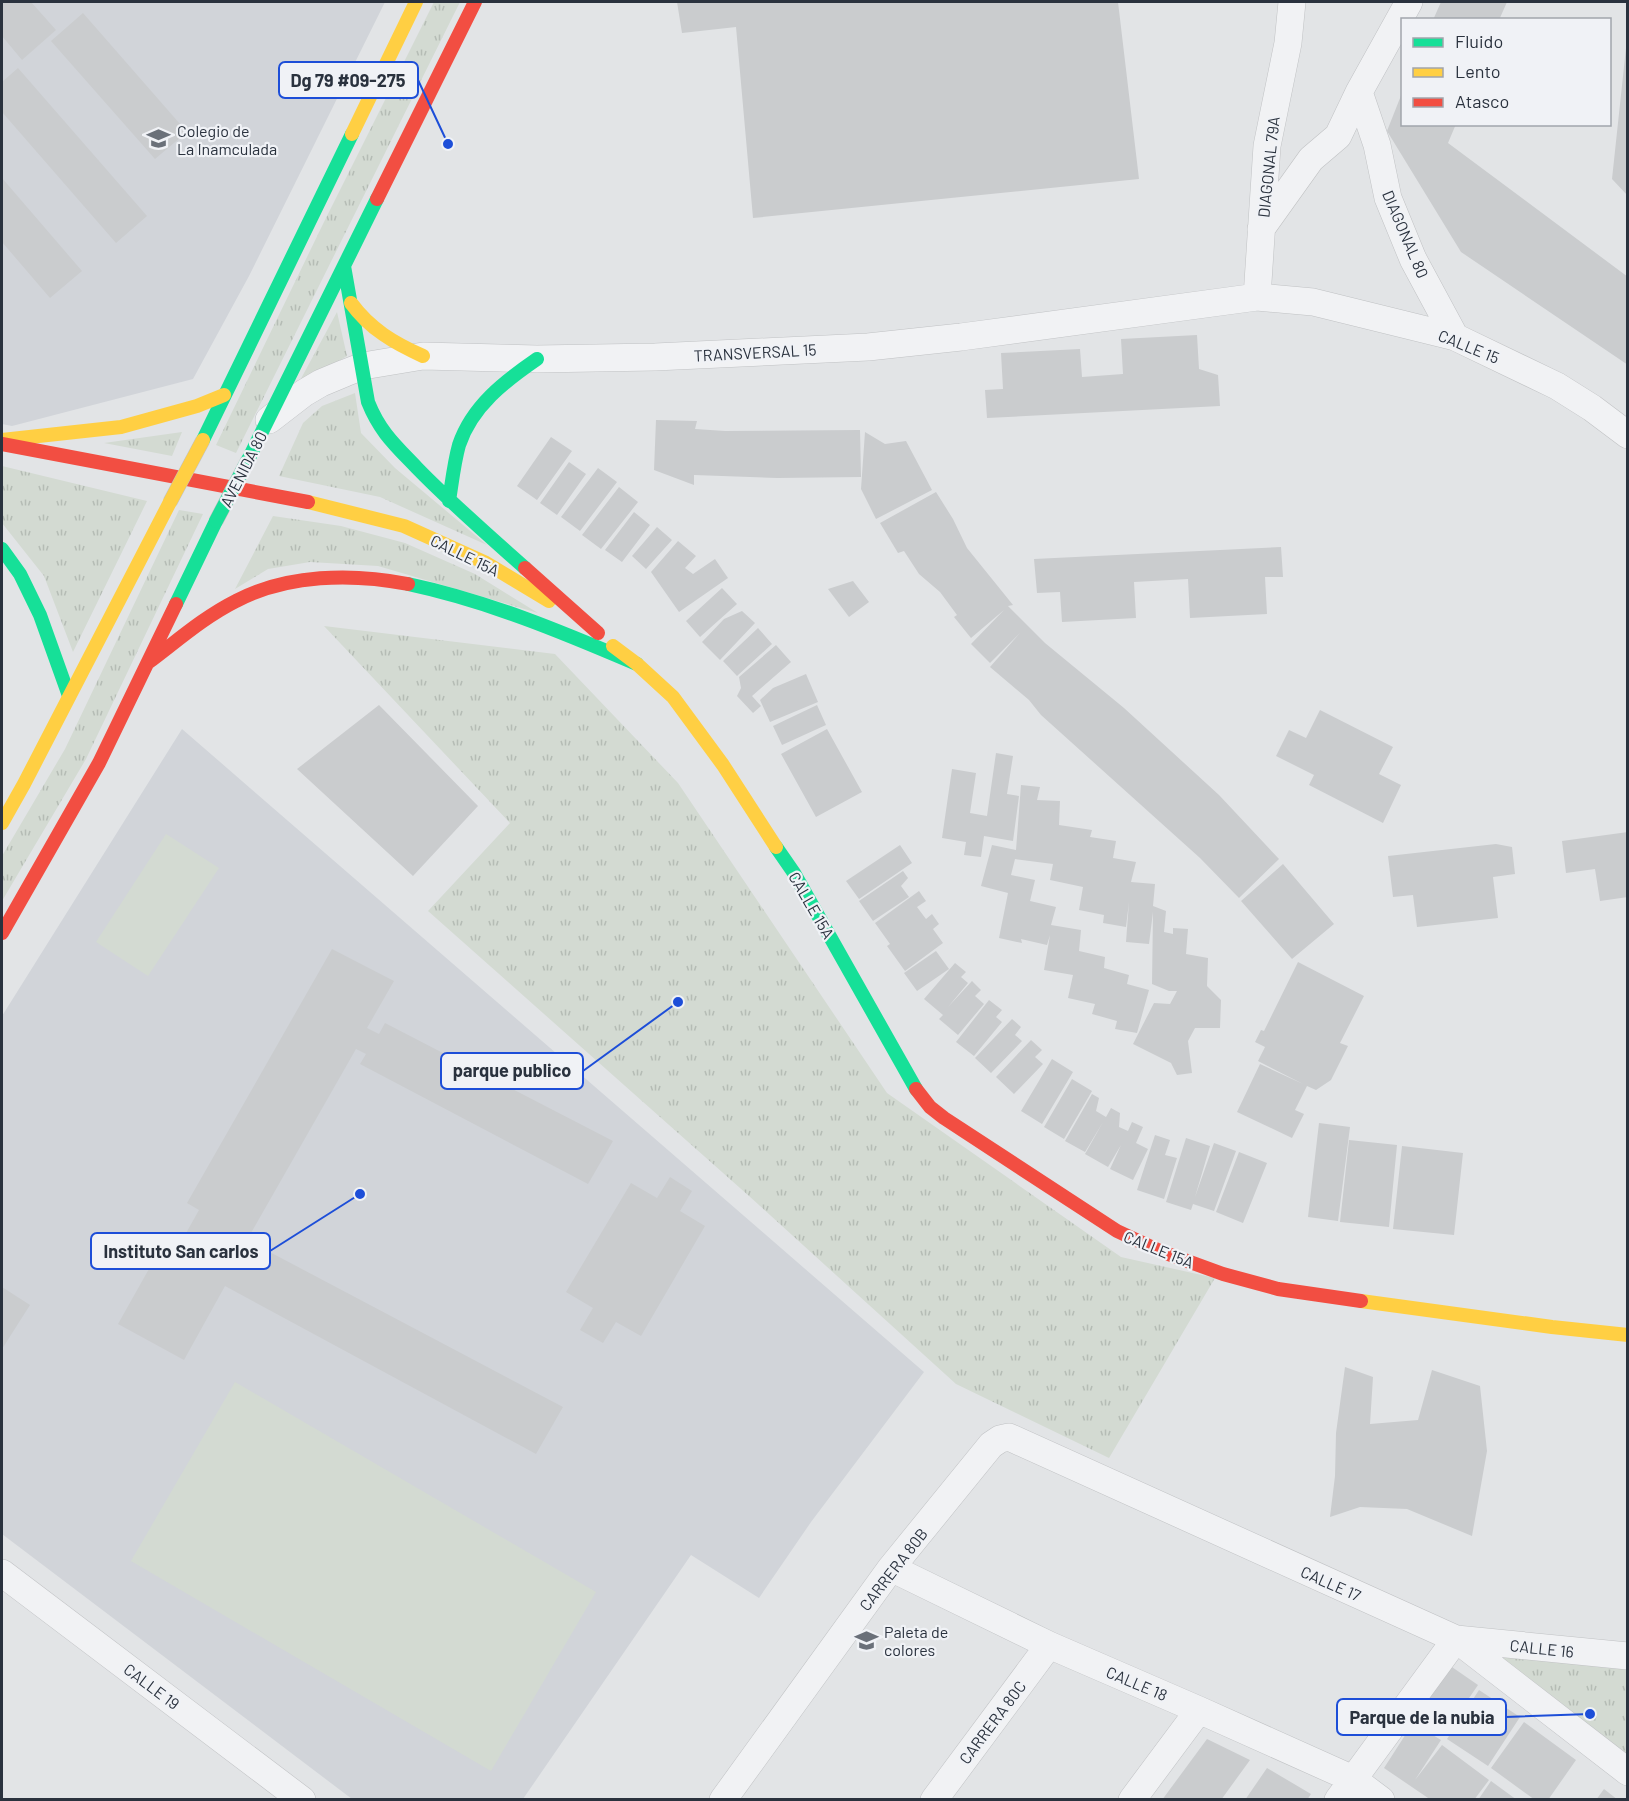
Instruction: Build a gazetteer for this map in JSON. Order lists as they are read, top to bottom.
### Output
{
  "streets": {
    "main road": ["AVENIDA 80", "CALLE 15A"],
    "street": [
      "DIAGONAL 79A",
      "DIAGONAL 80",
      "CALLE 15",
      "TRANSVERSAL 15",
      "CARRERA 80B",
      "CALLE 17",
      "CALLE 16",
      "CALLE 18",
      "CALLE 19",
      "CARRERA 80C"
    ]
  },
  "crossings": [
    ["DIAGONAL 79A", "CALLE 15"],
    ["DIAGONAL 79A", "TRANSVERSAL 15"],
    ["DIAGONAL 80", "CALLE 15"],
    ["CALLE 15", "TRANSVERSAL 15"],
    ["TRANSVERSAL 15", "AVENIDA 80"],
    ["CARRERA 80B", "CALLE 17"],
    ["CARRERA 80B", "CALLE 18"],
    ["CALLE 17", "CALLE 16"],
    ["CALLE 18", "CARRERA 80C"]
  ],
  "places": {
    "school or university": ["Colegio de La Inamculada", "Paleta de colores"],
    "other": [
      "Dg 79 #09-275",
      "parque publico",
      "Instituto San carlos",
      "Parque de la nubia"
    ]
  },
  "legend": ["Fluido", "Lento", "Atasco"]
}
